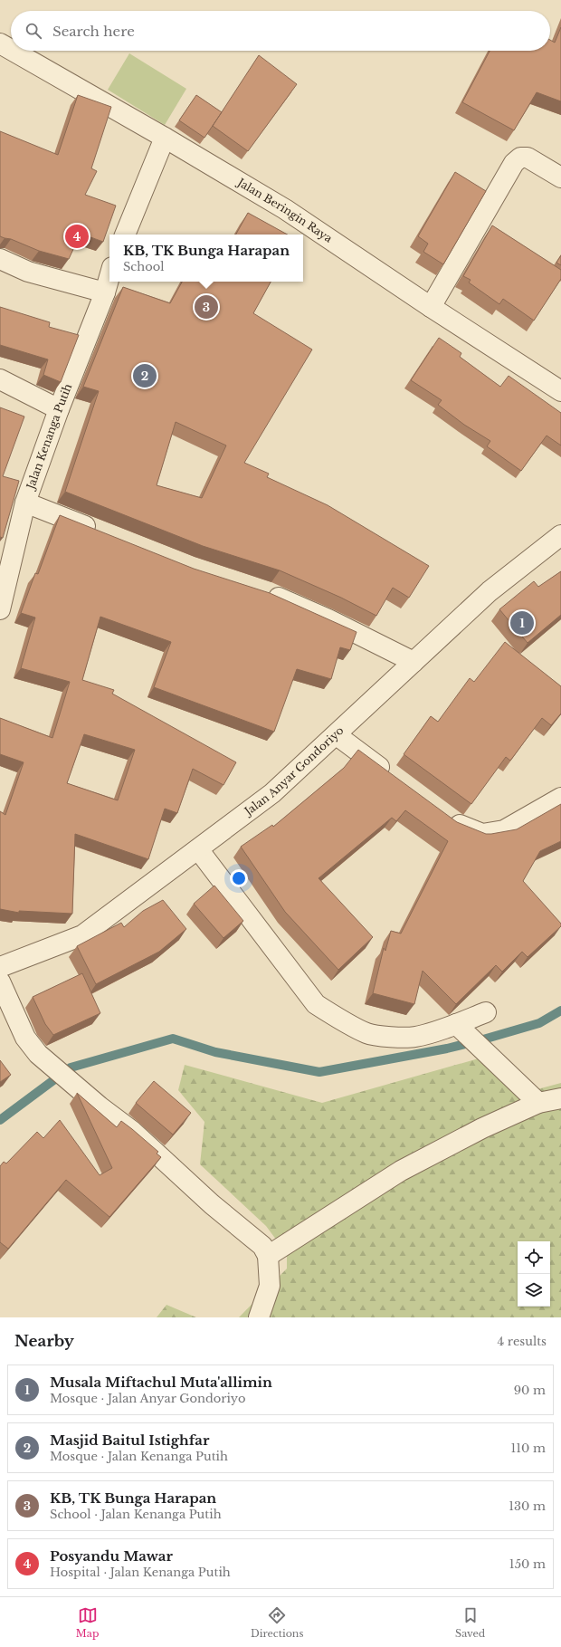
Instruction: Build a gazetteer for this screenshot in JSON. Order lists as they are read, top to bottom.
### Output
{
  "streets": {
    "street": ["Jalan Beringin Raya", "Jalan Kenanga Putih", "Jalan Anyar Gondoriyo"]
  },
  "page": {
    "search": "Search here",
    "pins": [
      "4",
      "3",
      "2",
      "1"
    ],
    "popup": ["KB, TK Bunga Harapan", "School"],
    "heading": ["Nearby", "4 results"],
    "list": [
      {
        "mark": "1",
        "name": "Musala Miftachul Muta'allimin",
        "note": "Mosque · Jalan Anyar Gondoriyo",
        "value": "90 m"
      },
      {
        "mark": "2",
        "name": "Masjid Baitul Istighfar",
        "note": "Mosque · Jalan Kenanga Putih",
        "value": "110 m"
      },
      {
        "mark": "3",
        "name": "KB, TK Bunga Harapan",
        "note": "School · Jalan Kenanga Putih",
        "value": "130 m"
      },
      {
        "mark": "4",
        "name": "Posyandu Mawar",
        "note": "Hospital · Jalan Kenanga Putih",
        "value": "150 m"
      }
    ],
    "nav": ["Map", "Directions", "Saved"]
  }
}
